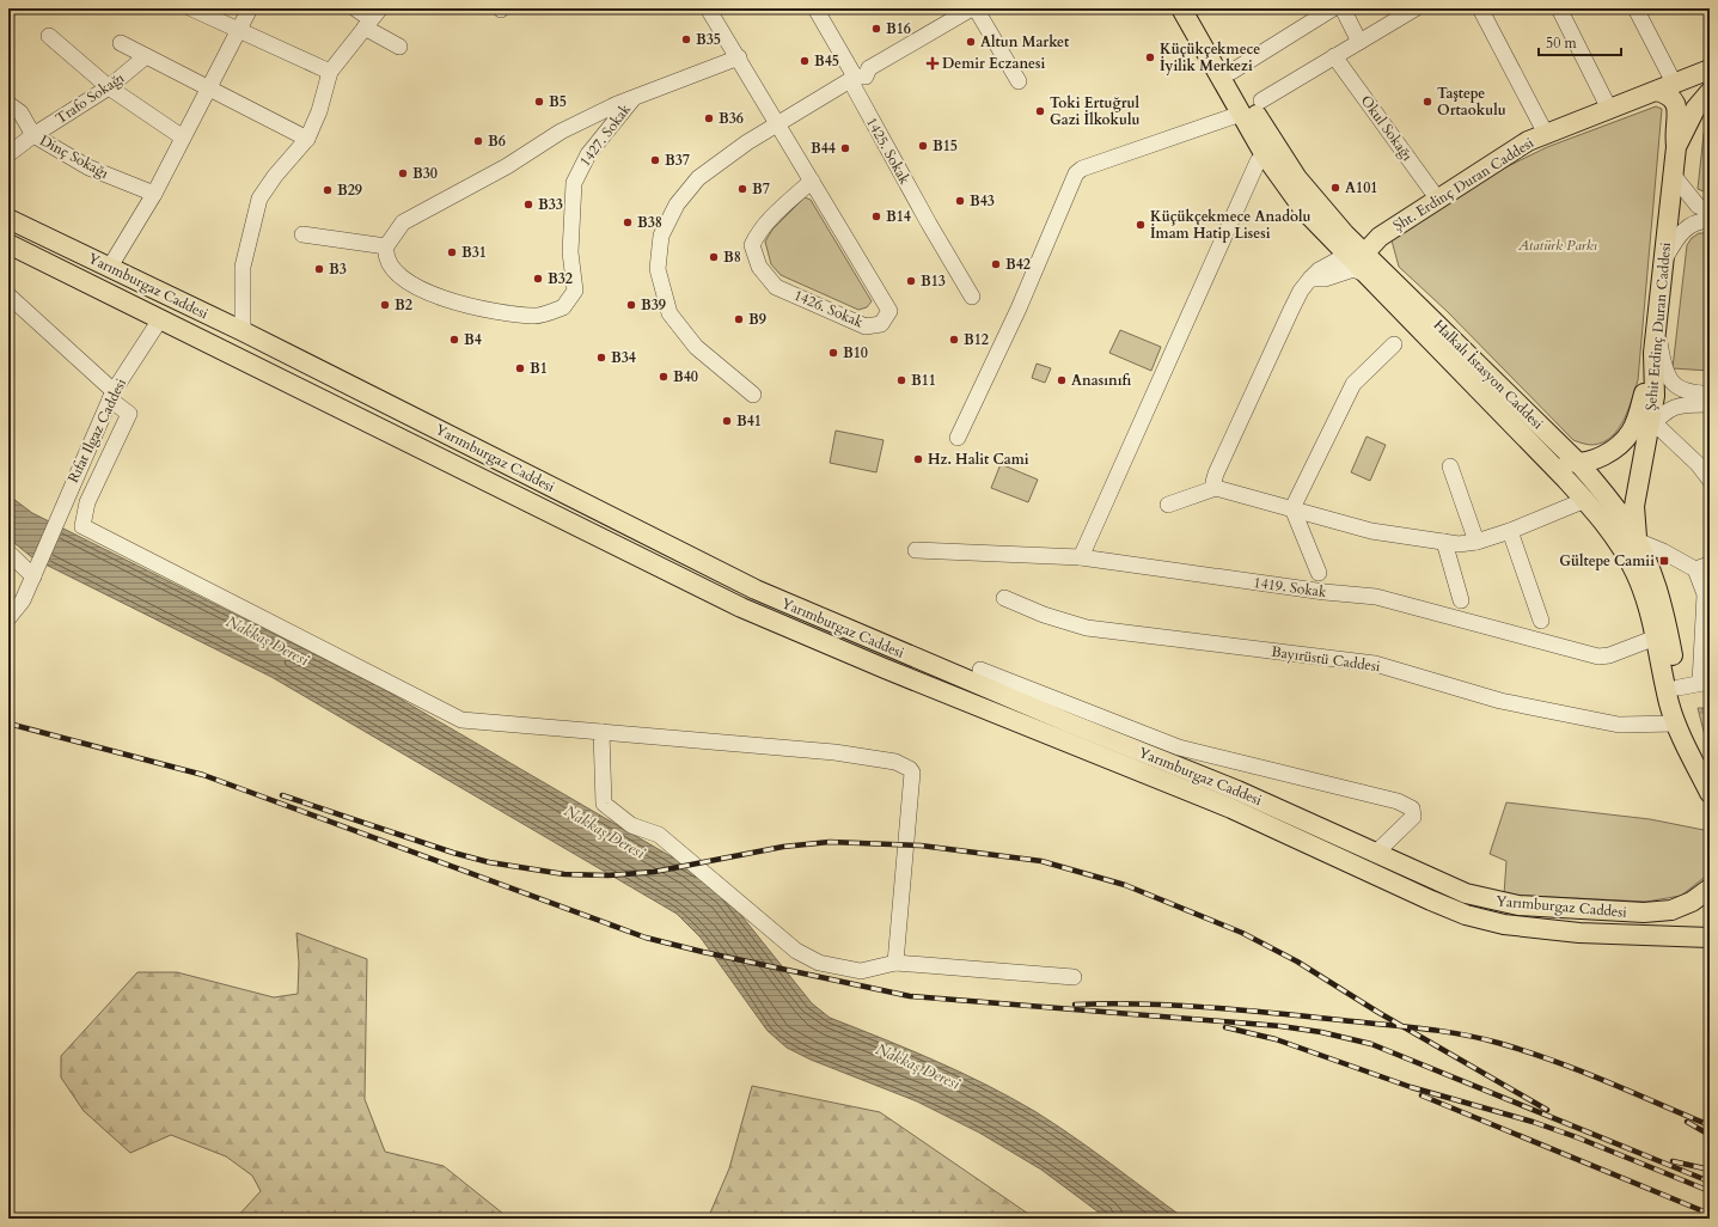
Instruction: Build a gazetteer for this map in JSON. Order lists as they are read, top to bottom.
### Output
{
  "streets": {
    "main road": [
      "Şht. Erdinç Duran Caddesi",
      "Yarımburgaz Caddesi",
      "Şehit Erdinç Duran Caddesi",
      "Halkalı İstasyon Caddesi"
    ],
    "street": [
      "Trafo Sokağı",
      "Okul Sokağı",
      "1427. Sokak",
      "1425. Sokak",
      "Dinç Sokağı",
      "1426. Sokak",
      "Rıfat Ilgaz Caddesi",
      "1419. Sokak",
      "Bayırüstü Caddesi"
    ]
  },
  "crossings": [
    ["Trafo Sokağı", "Dinç Sokağı"],
    ["Okul Sokağı", "Şht. Erdinç Duran Caddesi"],
    ["1427. Sokak", "1426. Sokak"],
    ["Şht. Erdinç Duran Caddesi", "Halkalı İstasyon Caddesi"],
    ["Yarımburgaz Caddesi", "Rıfat Ilgaz Caddesi"],
    ["Şehit Erdinç Duran Caddesi", "Halkalı İstasyon Caddesi"],
    ["Halkalı İstasyon Caddesi", "1419. Sokak"],
    ["Halkalı İstasyon Caddesi", "Bayırüstü Caddesi"]
  ],
  "water": ["Nakkaş Deresi"],
  "parks": ["Atatürk Parkı"],
  "places": {
    "other": [
      "B16",
      "B35",
      "Altun Market",
      "Küçükçekmece İyilik Merkezi",
      "B45",
      "B5",
      "Taştepe Ortaokulu",
      "Toki Ertuğrul Gazi İlkokulu",
      "B36",
      "B6",
      "B15",
      "B44",
      "B37",
      "B30",
      "A101",
      "B7",
      "B29",
      "B43",
      "B33",
      "B14",
      "B38",
      "Küçükçekmece Anadolu İmam Hatip Lisesi",
      "B31",
      "B8",
      "B42",
      "B3",
      "B32",
      "B13",
      "B2",
      "B39",
      "B9",
      "B4",
      "B12",
      "B10",
      "B34",
      "B1",
      "B40",
      "B11",
      "Anasınıfı",
      "B41",
      "Hz. Halit Cami"
    ],
    "health": ["Demir Eczanesi"],
    "transit": ["Gültepe Camii"]
  },
  "scale_bar": "50 m"
}
